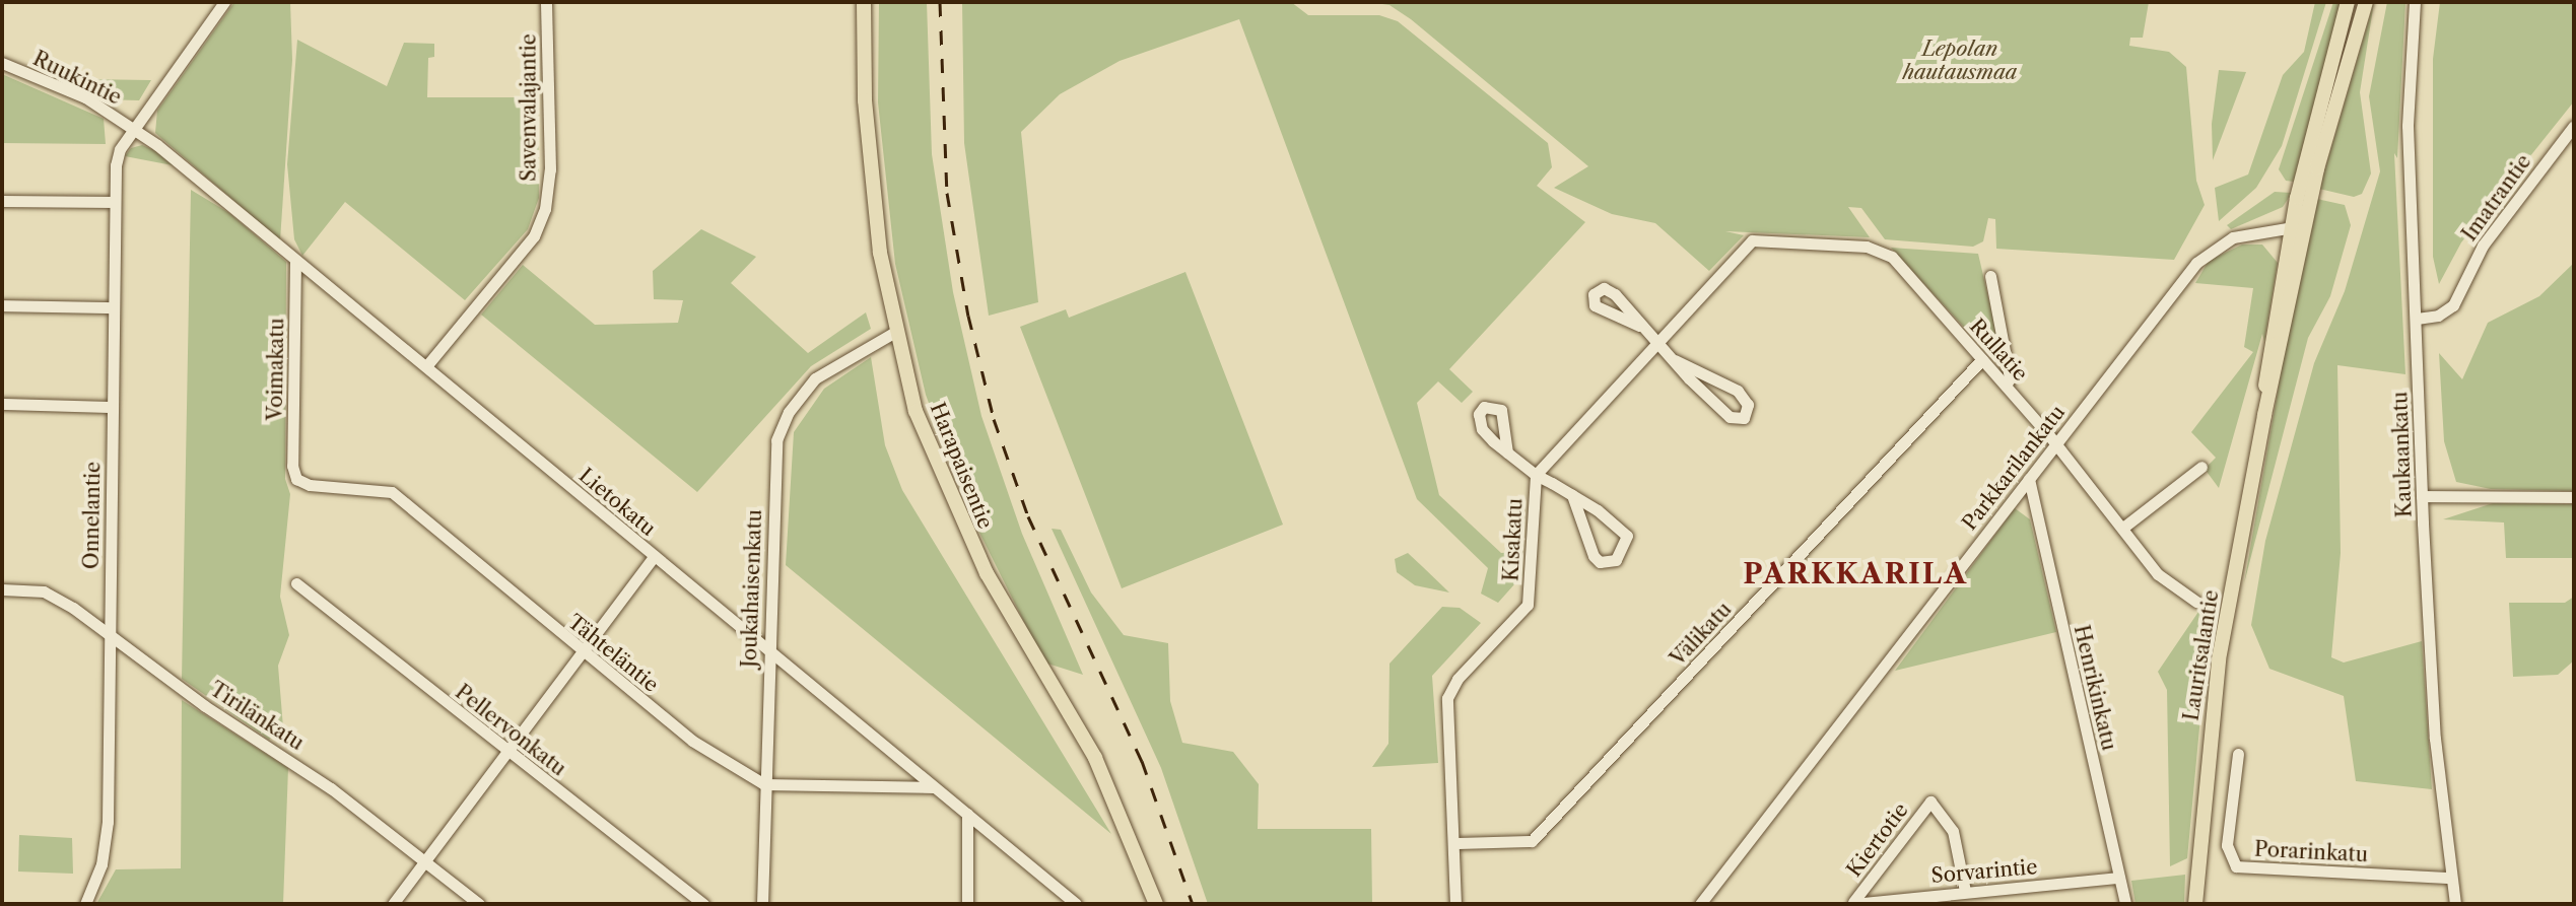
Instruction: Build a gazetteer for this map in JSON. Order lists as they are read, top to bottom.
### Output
{
  "streets": {
    "main road": ["Harapaisentie", "Lauritsalantie"],
    "street": [
      "Ruukintie",
      "Savenvalajantie",
      "Imatrantie",
      "Rullatie",
      "Voimakatu",
      "Kaukaankatu",
      "Parkkarilankatu",
      "Lietokatu",
      "Onnelantie",
      "Kisakatu",
      "Joukahaisenkatu",
      "Välikatu",
      "Tähteläntie",
      "Henrikinkatu",
      "Tirilänkatu",
      "Pellervonkatu",
      "Kiertotie",
      "Porarinkatu",
      "Sorvarintie"
    ]
  },
  "crossings": [
    ["Ruukintie", "Lietokatu"],
    ["Ruukintie", "Onnelantie"],
    ["Savenvalajantie", "Lietokatu"],
    ["Imatrantie", "Kaukaankatu"],
    ["Rullatie", "Parkkarilankatu"],
    ["Rullatie", "Kisakatu"],
    ["Rullatie", "Välikatu"],
    ["Voimakatu", "Lietokatu"],
    ["Voimakatu", "Tähteläntie"],
    ["Kaukaankatu", "Porarinkatu"],
    ["Harapaisentie", "Joukahaisenkatu"],
    ["Parkkarilankatu", "Lauritsalantie"],
    ["Parkkarilankatu", "Henrikinkatu"],
    ["Lietokatu", "Onnelantie"],
    ["Lietokatu", "Joukahaisenkatu"],
    ["Onnelantie", "Tirilänkatu"],
    ["Kisakatu", "Välikatu"],
    ["Joukahaisenkatu", "Tähteläntie"],
    ["Henrikinkatu", "Sorvarintie"],
    ["Kiertotie", "Sorvarintie"]
  ],
  "districts": ["PARKKARILA"],
  "parks": ["Lepolan hautausmaa"]
}
